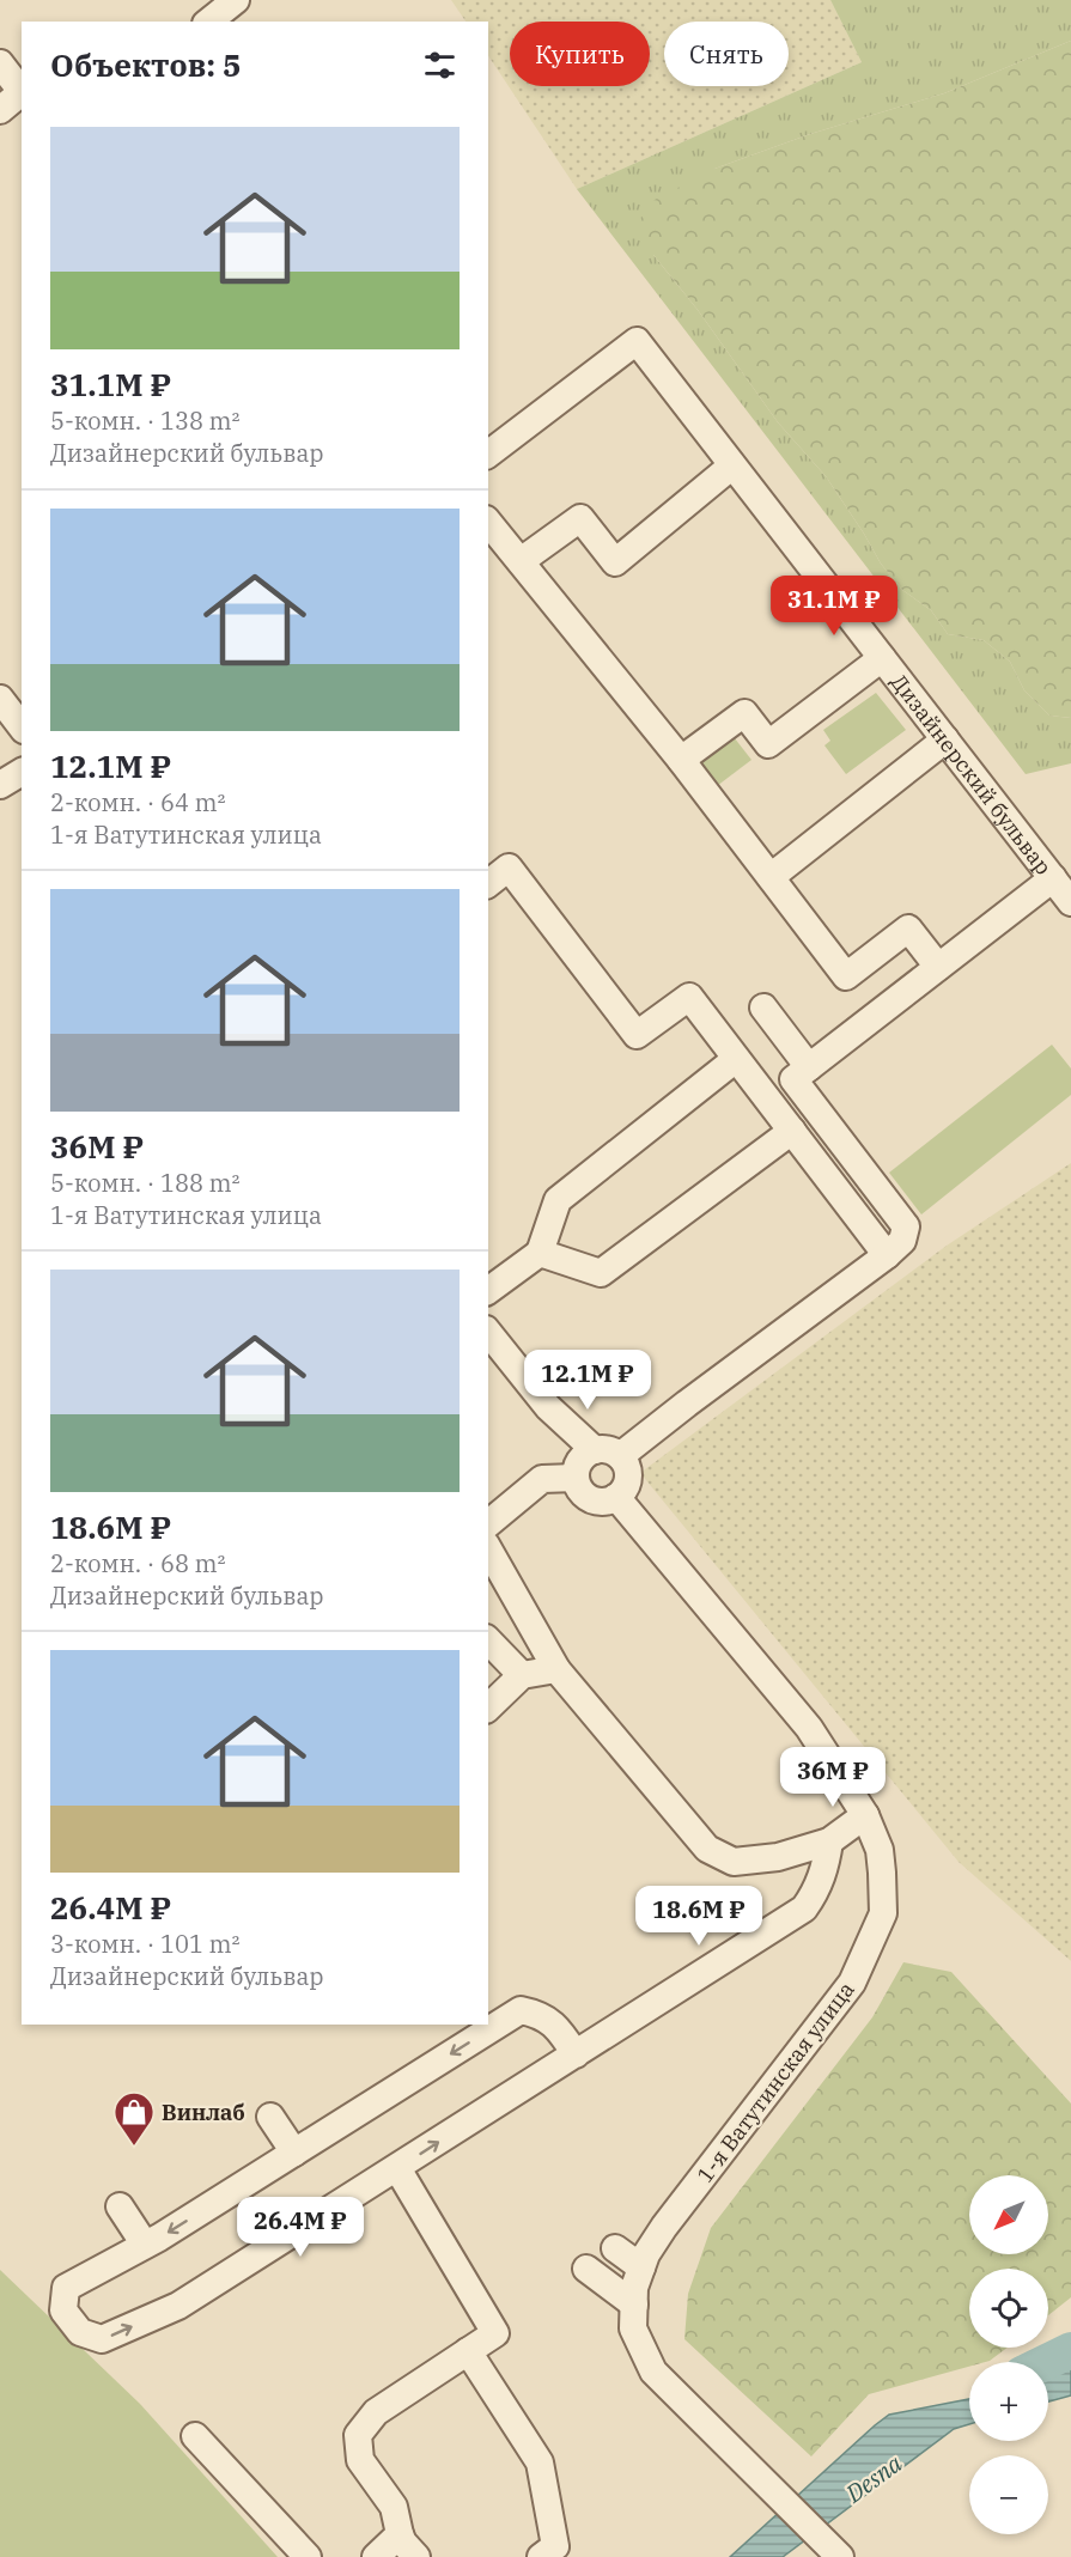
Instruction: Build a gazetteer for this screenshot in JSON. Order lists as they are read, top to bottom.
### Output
{
  "streets": {
    "street": ["Дизайнерский бульвар", "1-я Ватутинская улица"]
  },
  "water": ["Desna"],
  "places": {
    "shop": ["Винлаб"]
  },
  "north": "bottom left",
  "page": {
    "chip": ["Купить", "Снять"],
    "heading": "Объектов: 5",
    "list": [
      {
        "name": "31.1M ₽",
        "note": "5-комн. · 138 m² · Дизайнерский бульвар"
      },
      {
        "name": "12.1M ₽",
        "note": "2-комн. · 64 m² · 1-я Ватутинская улица"
      },
      {
        "name": "36M ₽",
        "note": "5-комн. · 188 m² · 1-я Ватутинская улица"
      },
      {
        "name": "18.6M ₽",
        "note": "2-комн. · 68 m² · Дизайнерский бульвар"
      },
      {
        "name": "26.4M ₽",
        "note": "3-комн. · 101 m² · Дизайнерский бульвар"
      }
    ],
    "price": [
      "31.1M ₽",
      "12.1M ₽",
      "36M ₽",
      "18.6M ₽",
      "26.4M ₽"
    ],
    "map_buttons": ["+", "−"]
  }
}
